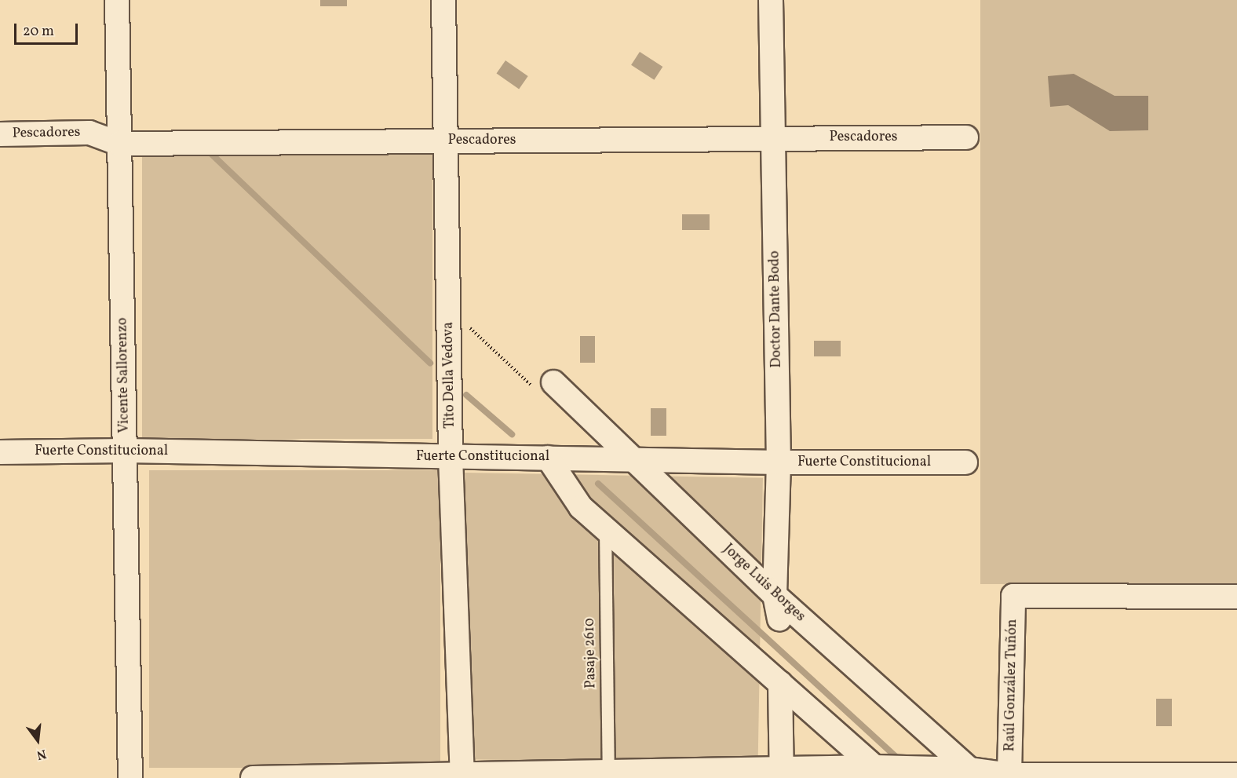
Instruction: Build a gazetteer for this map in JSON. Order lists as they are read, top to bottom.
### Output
{
  "streets": {
    "street": [
      "Pescadores",
      "Doctor Dante Bodo",
      "Vicente Sallorenzo",
      "Tito Della Vedova",
      "Fuerte Constitucional",
      "Jorge Luis Borges",
      "Raúl González Tuñón"
    ],
    "lane": ["Pasaje 2610"]
  },
  "crossings": [
    ["Pescadores", "Doctor Dante Bodo"],
    ["Pescadores", "Vicente Sallorenzo"],
    ["Pescadores", "Tito Della Vedova"],
    ["Doctor Dante Bodo", "Fuerte Constitucional"],
    ["Doctor Dante Bodo", "Jorge Luis Borges"],
    ["Vicente Sallorenzo", "Fuerte Constitucional"],
    ["Tito Della Vedova", "Fuerte Constitucional"],
    ["Fuerte Constitucional", "Jorge Luis Borges"]
  ],
  "scale_bar": "20 m",
  "north": "bottom"
}
